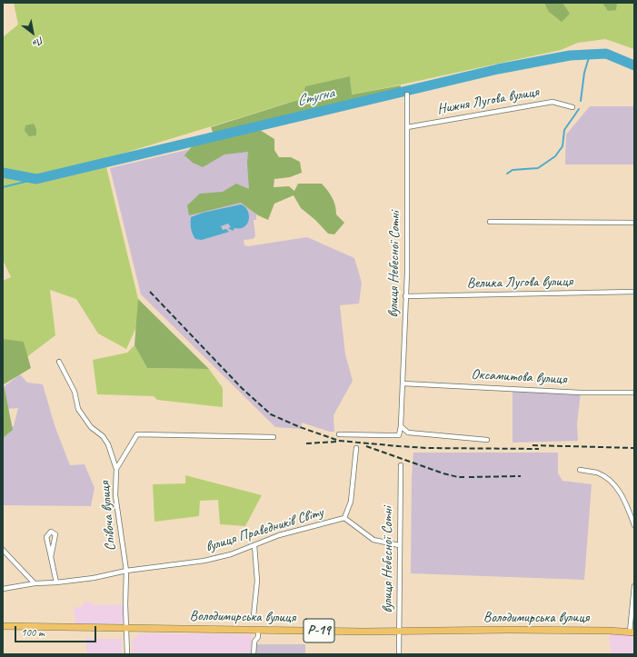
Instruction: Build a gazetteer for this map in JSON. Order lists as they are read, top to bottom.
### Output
{
  "streets": {
    "main road": ["Володимирська вулиця", "Р-19"],
    "street": [
      "Нижня Лугова вулиця",
      "вулиця Небесної Сотні",
      "Велика Лугова вулиця",
      "Оксамитова вулиця",
      "Співоча вулиця",
      "вулиця Праведників Світу"
    ]
  },
  "crossings": [
    ["Нижня Лугова вулиця", "вулиця Небесної Сотні"],
    ["вулиця Небесної Сотні", "Велика Лугова вулиця"],
    ["вулиця Небесної Сотні", "Оксамитова вулиця"],
    ["вулиця Небесної Сотні", "Володимирська вулиця"],
    ["Співоча вулиця", "вулиця Праведників Світу"],
    ["Співоча вулиця", "Володимирська вулиця"]
  ],
  "water": ["Стугна"],
  "scale_bar": "100 m",
  "north": "bottom right"
}
